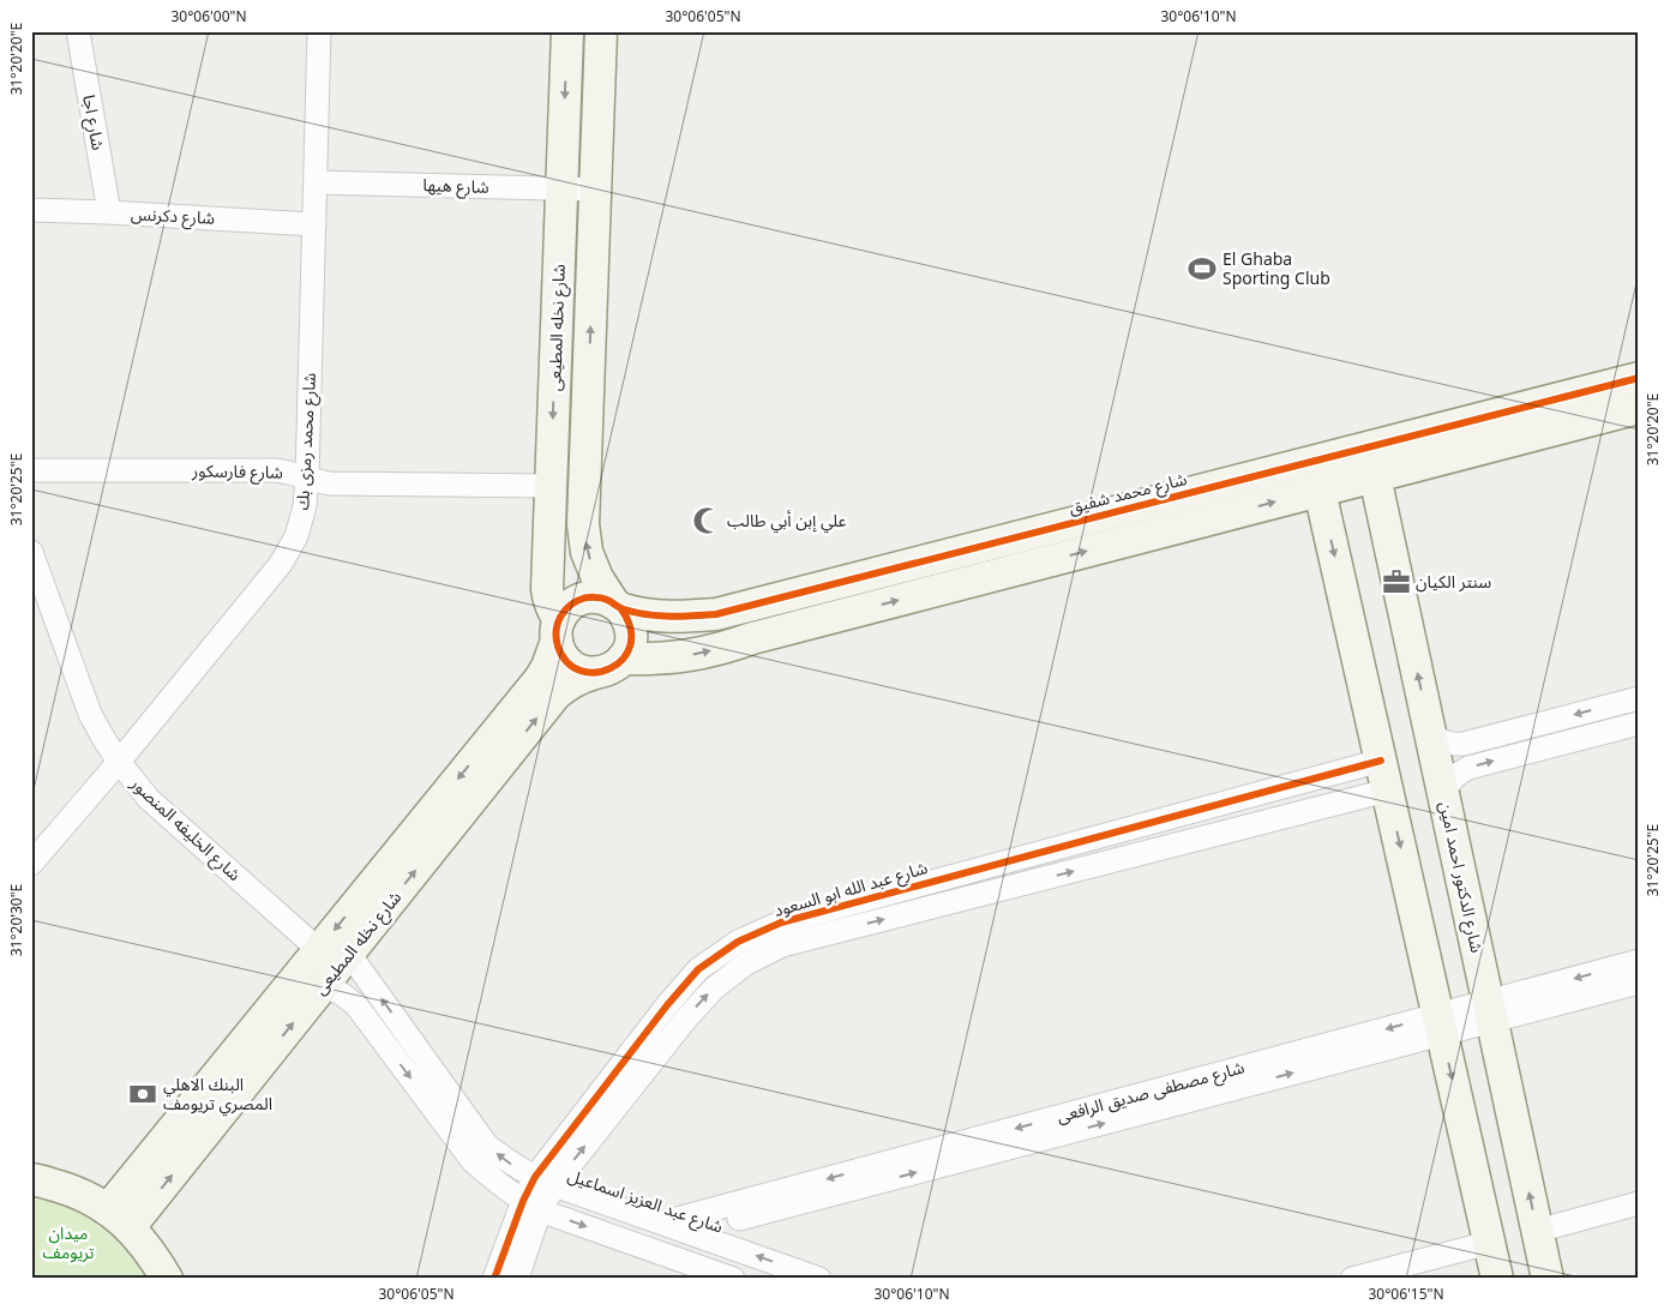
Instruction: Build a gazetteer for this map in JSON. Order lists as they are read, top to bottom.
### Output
{
  "streets": {
    "street": [
      "شارع اجا",
      "شارع هيها",
      "شارع دكرنس",
      "شارع نخله المطيعى",
      "شارع محمد رمزى بك",
      "شارع فارسكور",
      "شارع محمد شفيق",
      "شارع الخليفه المنصور",
      "شارع الدكتور احمد امين",
      "شارع عبد الله ابو السعود",
      "شارع مصطفى صديق الرافعى",
      "شارع عبد العزيز اسماعيل"
    ]
  },
  "crossings": [
    ["شارع اجا", "شارع دكرنس"],
    ["شارع هيها", "شارع نخله المطيعى"],
    ["شارع هيها", "شارع محمد رمزى بك"],
    ["شارع دكرنس", "شارع محمد رمزى بك"],
    ["شارع نخله المطيعى", "شارع فارسكور"],
    ["شارع نخله المطيعى", "شارع محمد شفيق"],
    ["شارع نخله المطيعى", "شارع الخليفه المنصور"],
    ["شارع نخله المطيعى", "شارع عبد العزيز اسماعيل"],
    ["شارع محمد رمزى بك", "شارع فارسكور"],
    ["شارع محمد رمزى بك", "شارع الخليفه المنصور"],
    ["شارع الدكتور احمد امين", "شارع مصطفى صديق الرافعى"],
    ["شارع عبد الله ابو السعود", "شارع عبد العزيز اسماعيل"],
    ["شارع مصطفى صديق الرافعى", "شارع عبد العزيز اسماعيل"]
  ],
  "parks": ["ميدان تريومف"],
  "places": {
    "sports": ["El Ghaba Sporting Club"],
    "mosque": ["علي إبن أبي طالب"],
    "office": ["سنتر الكيان"],
    "bank": ["البنك الاهلي المصري تريومف"]
  },
  "coordinates": [
    "30°06'00\"N",
    "30°06'05\"N",
    "30°06'10\"N",
    "31°20'20\"E",
    "31°20'25\"E",
    "31°20'30\"E",
    "30°06'15\"N"
  ]
}
